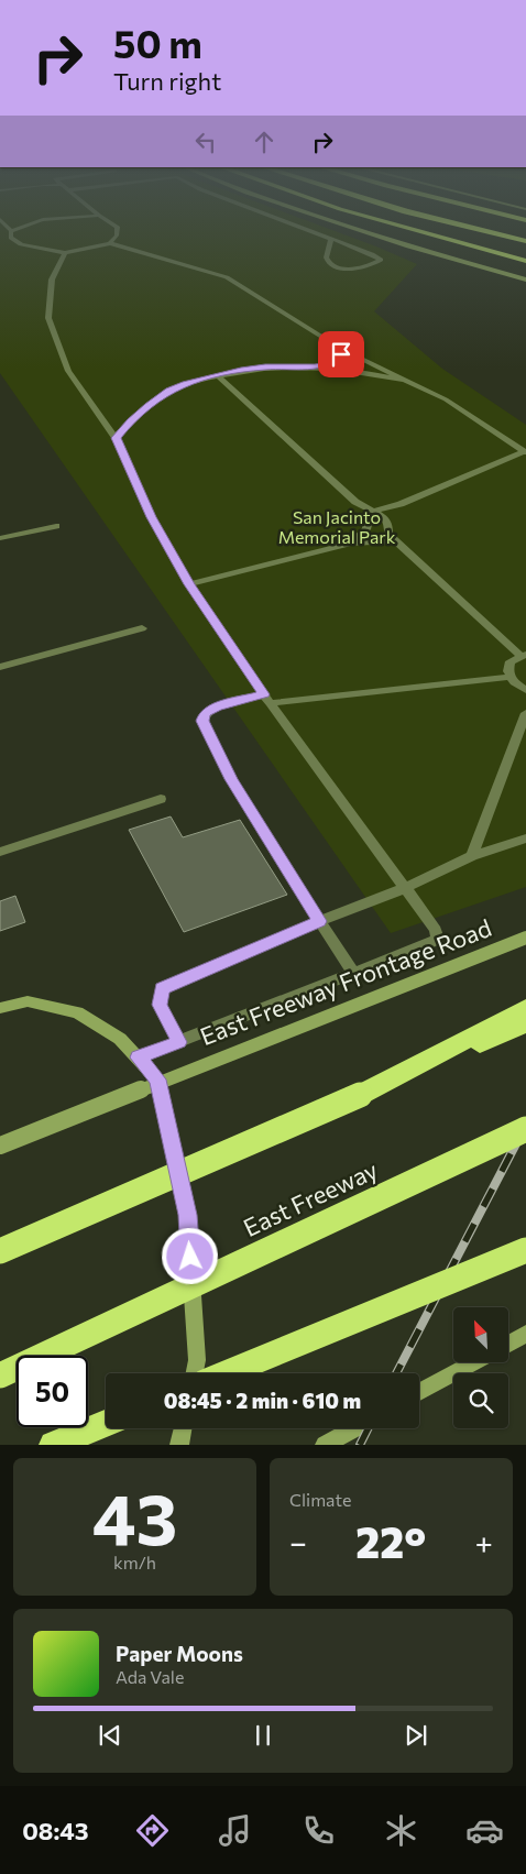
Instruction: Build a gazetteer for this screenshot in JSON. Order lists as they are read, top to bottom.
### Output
{
  "streets": {
    "highway": ["East Freeway"],
    "main road": ["East Freeway Frontage Road"]
  },
  "parks": ["San Jacinto Memorial Park"],
  "north": "top left",
  "page": {
    "turn": ["50 m", "Turn right"],
    "limit": "50",
    "trip": "08:45 · 2 min · 610 m",
    "tile": [
      ["43", "km/h"],
      "Climate"
    ],
    "heat": ["−", "22°", "+"],
    "song": ["Paper Moons", "Ada Vale"],
    "tabs": "08:43"
  }
}
